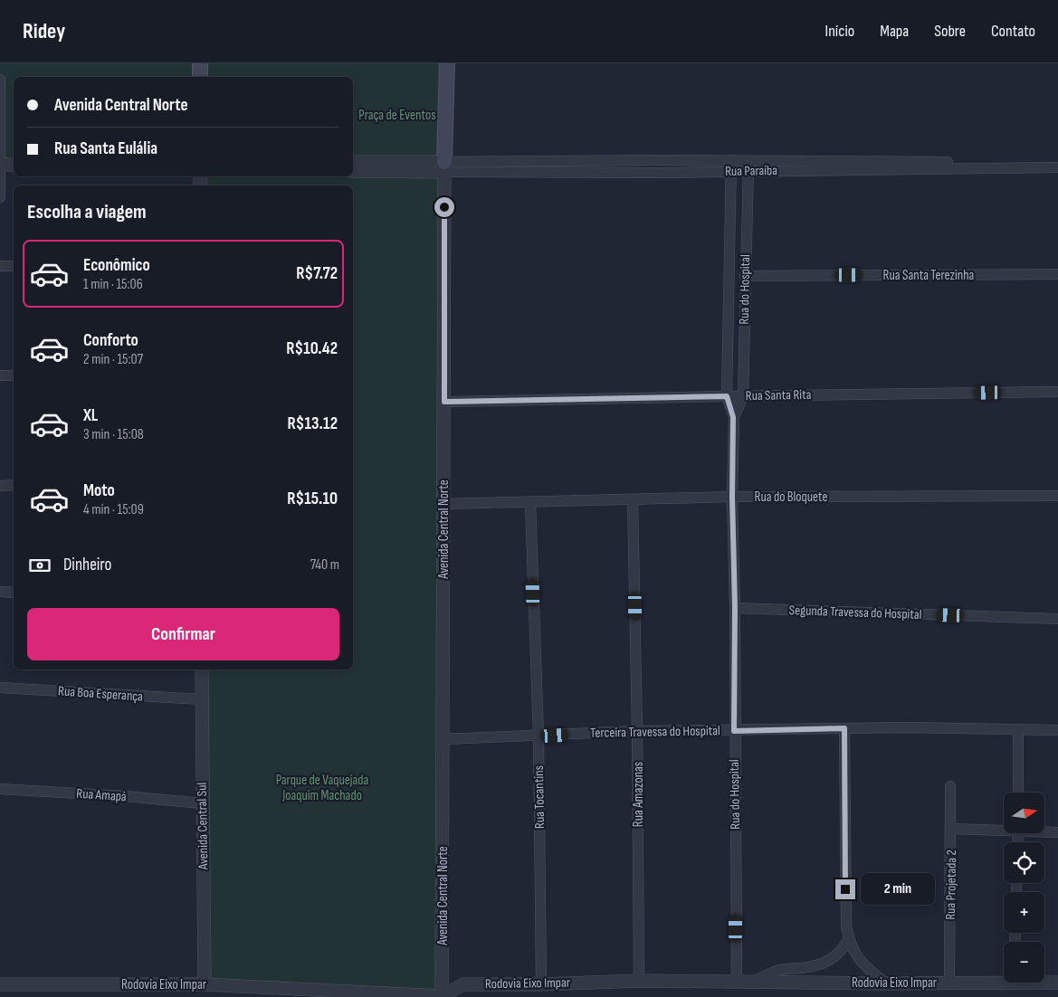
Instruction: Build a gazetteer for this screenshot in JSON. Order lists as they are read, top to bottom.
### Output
{
  "streets": {
    "main road": ["Avenida Central Norte"],
    "street": [
      "Rua Paraíba",
      "Rua Santa Terezinha",
      "Rua do Hospital",
      "Rua Santa Rita",
      "Rua do Bloquete",
      "Segunda Travessa do Hospital",
      "Rua Boa Esperança",
      "Terceira Travessa do Hospital",
      "Rua Amazonas",
      "Rua Amapá",
      "Rua Tocantins",
      "Avenida Central Sul",
      "Rua Projetada 2",
      "Rodovia Eixo Impar"
    ]
  },
  "crossings": [
    ["Rua Paraíba", "Rua do Hospital"],
    ["Rua Paraíba", "Avenida Central Norte"],
    ["Rua Santa Terezinha", "Rua do Hospital"],
    ["Rua do Hospital", "Rua Santa Rita"],
    ["Rua do Hospital", "Rua do Bloquete"],
    ["Rua do Hospital", "Segunda Travessa do Hospital"],
    ["Rua do Hospital", "Terceira Travessa do Hospital"],
    ["Rua do Hospital", "Rodovia Eixo Impar"],
    ["Rua Santa Rita", "Avenida Central Norte"],
    ["Rua do Bloquete", "Avenida Central Norte"],
    ["Rua do Bloquete", "Rua Amazonas"],
    ["Rua do Bloquete", "Rua Tocantins"],
    ["Avenida Central Norte", "Terceira Travessa do Hospital"],
    ["Avenida Central Norte", "Rodovia Eixo Impar"],
    ["Rua Boa Esperança", "Avenida Central Sul"],
    ["Terceira Travessa do Hospital", "Rua Amazonas"],
    ["Terceira Travessa do Hospital", "Rua Tocantins"],
    ["Rua Amazonas", "Rodovia Eixo Impar"],
    ["Rua Amapá", "Avenida Central Sul"],
    ["Rua Tocantins", "Rodovia Eixo Impar"],
    ["Avenida Central Sul", "Rodovia Eixo Impar"],
    ["Rua Projetada 2", "Rodovia Eixo Impar"]
  ],
  "parks": ["Praça de Eventos", "Parque de Vaquejada Joaquim Machado"],
  "north": "right",
  "page": {
    "header": "Ridey",
    "nav": [
      "Início",
      "Mapa",
      "Sobre",
      "Contato"
    ],
    "banner": ["Avenida Central Norte", "Rua Santa Eulália"],
    "heading": "Escolha a viagem",
    "list": [
      {
        "name": "Econômico",
        "note": "1 min · 15:06",
        "value": "R$7.72"
      },
      {
        "name": "Conforto",
        "note": "2 min · 15:07",
        "value": "R$10.42"
      },
      {
        "name": "XL",
        "note": "3 min · 15:08",
        "value": "R$13.12"
      },
      {
        "name": "Moto",
        "note": "4 min · 15:09",
        "value": "R$15.10"
      }
    ],
    "pay": ["Dinheiro", "740 m"],
    "buttons": "Confirmar",
    "map_buttons": ["+", "−"],
    "bubble": "2 min"
  }
}
